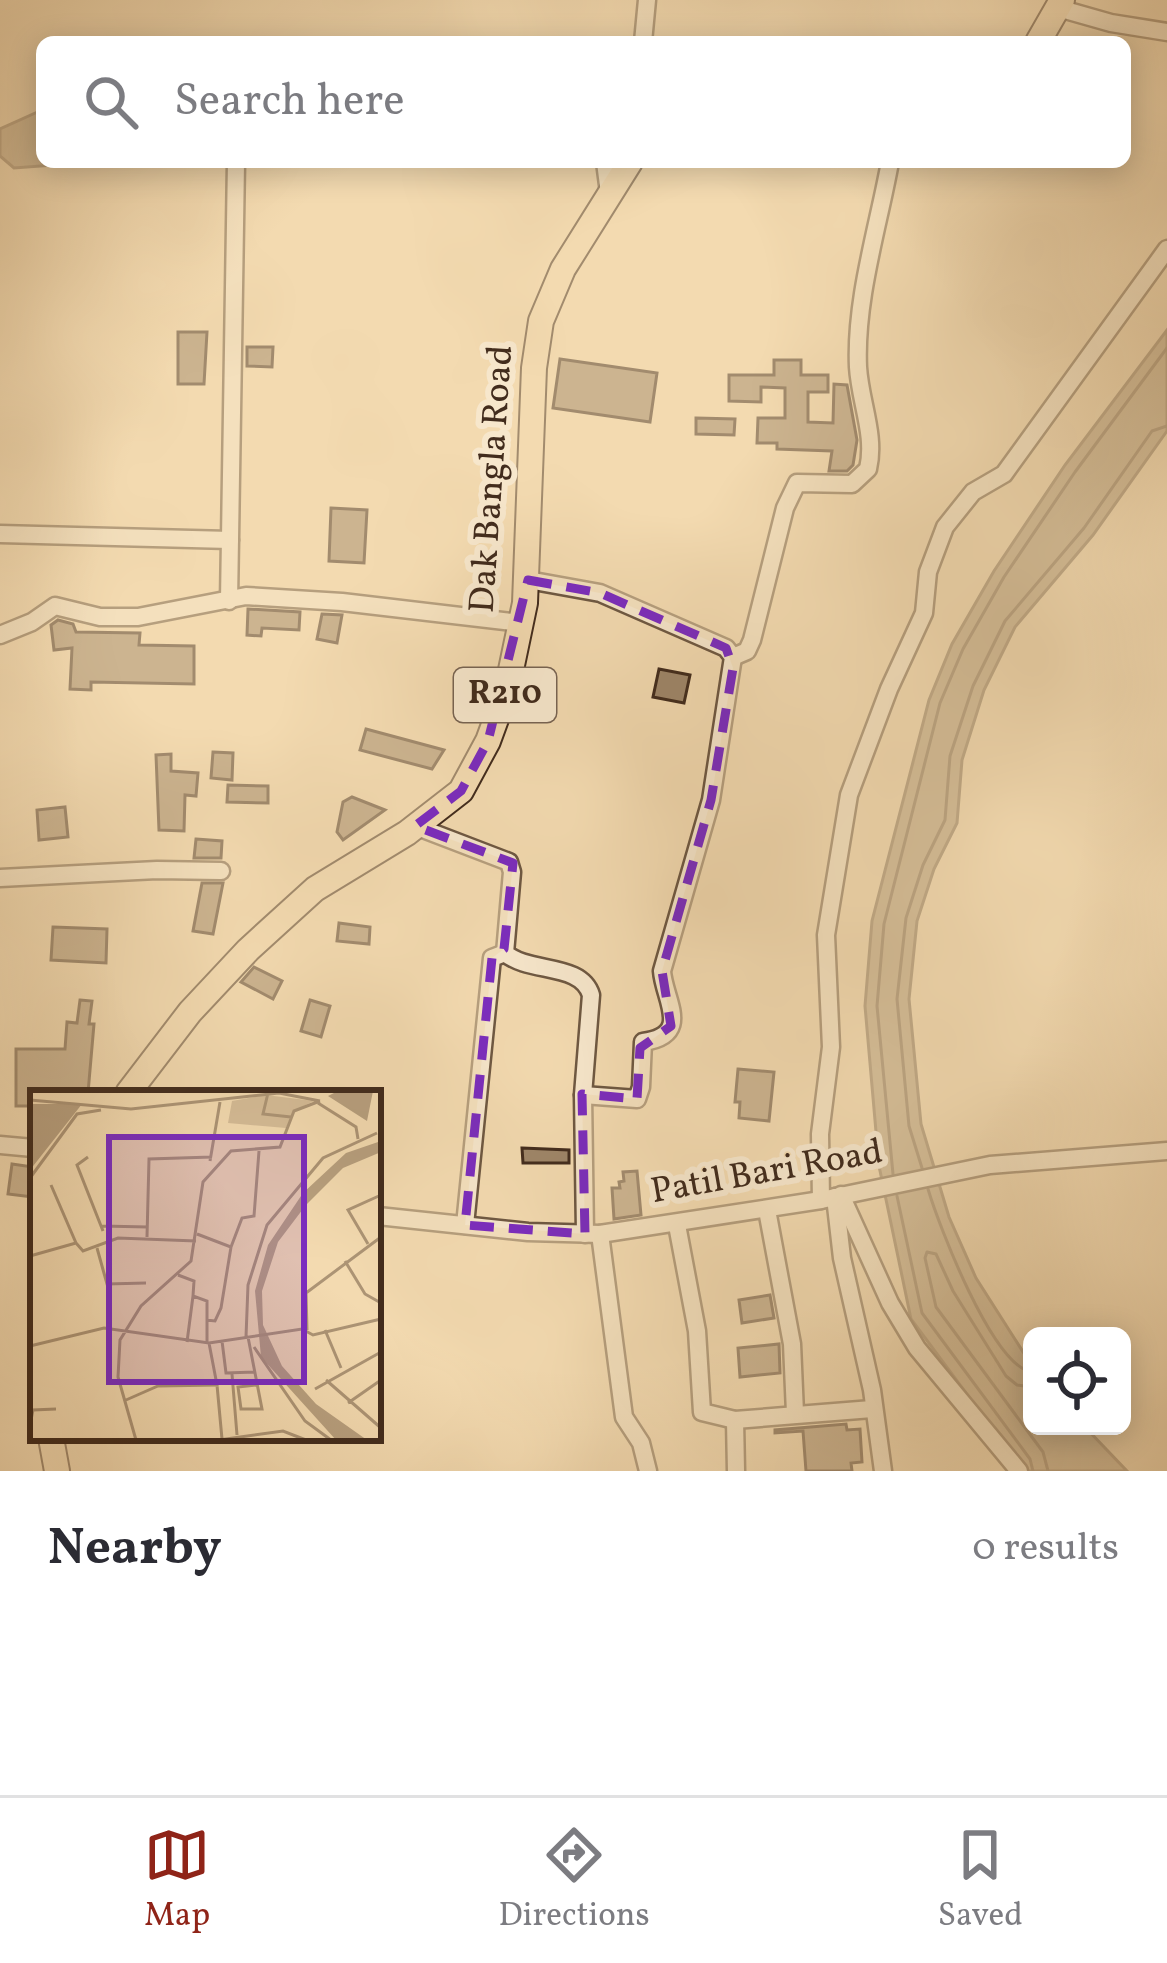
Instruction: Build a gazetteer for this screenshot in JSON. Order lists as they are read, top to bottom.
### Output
{
  "streets": {
    "main road": ["Dak Bangla Road", "R210"],
    "street": ["Patil Bari Road"]
  },
  "page": {
    "search": "Search here",
    "heading": ["Nearby", "0 results"],
    "nav": ["Map", "Directions", "Saved"]
  }
}
